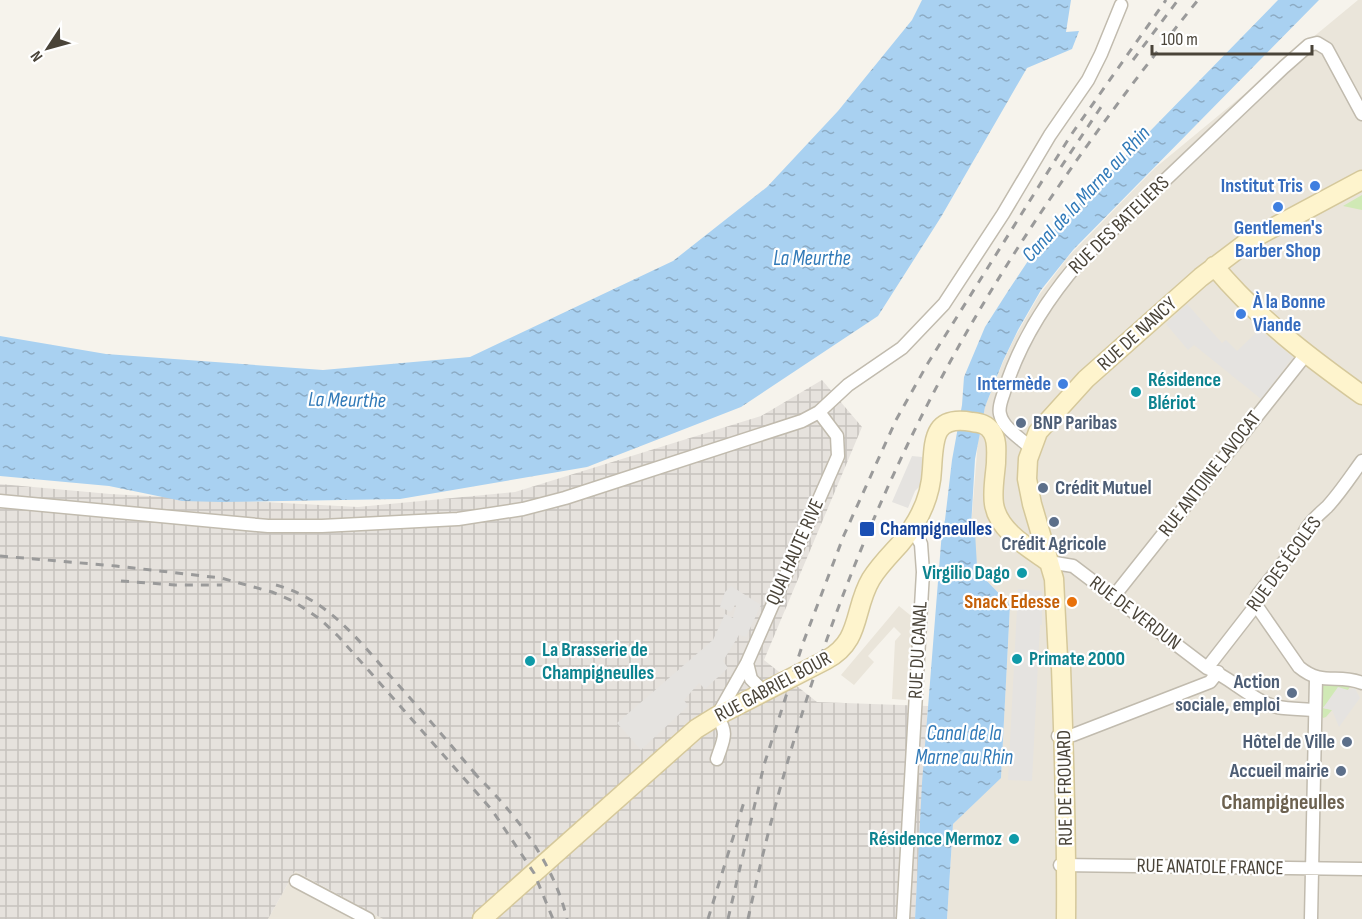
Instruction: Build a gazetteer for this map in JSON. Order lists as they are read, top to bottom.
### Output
{
  "streets": {
    "main road": ["RUE DE NANCY", "RUE GABRIEL BOUR", "RUE DE FROUARD"],
    "street": [
      "RUE DES BATELIERS",
      "RUE ANTOINE LAVOCAT",
      "QUAI HAUTE RIVE",
      "RUE DES ÉCOLES",
      "RUE DE VERDUN",
      "RUE DU CANAL",
      "RUE ANATOLE FRANCE"
    ]
  },
  "crossings": [
    ["RUE DES BATELIERS", "RUE DE NANCY"],
    ["RUE DE NANCY", "RUE DE VERDUN"],
    ["RUE DE NANCY", "RUE GABRIEL BOUR"],
    ["RUE DE NANCY", "RUE DE FROUARD"],
    ["RUE ANTOINE LAVOCAT", "RUE DE VERDUN"],
    ["QUAI HAUTE RIVE", "RUE GABRIEL BOUR"],
    ["RUE DES ÉCOLES", "RUE DE VERDUN"],
    ["RUE DES ÉCOLES", "RUE DE FROUARD"],
    ["RUE DE VERDUN", "RUE GABRIEL BOUR"],
    ["RUE DE VERDUN", "RUE DE FROUARD"],
    ["RUE DU CANAL", "RUE GABRIEL BOUR"],
    ["RUE GABRIEL BOUR", "RUE DE FROUARD"],
    ["RUE DE FROUARD", "RUE ANATOLE FRANCE"]
  ],
  "districts": ["Champigneulles"],
  "water": ["Canal de la Marne au Rhin", "La Meurthe"],
  "places": {
    "other": [
      "Institut Tris",
      "Gentlemen's Barber Shop",
      "À la Bonne Viande",
      "Intermède",
      "Résidence Blériot",
      "BNP Paribas",
      "Crédit Mutuel",
      "Crédit Agricole",
      "Virgilio Dago",
      "Snack Edesse",
      "Primate 2000",
      "La Brasserie de Champigneulles",
      "Action sociale, emploi",
      "Hôtel de Ville",
      "Accueil mairie",
      "Résidence Mermoz"
    ],
    "transit": ["Champigneulles"]
  },
  "scale_bar": "100 m",
  "north": "bottom left"
}
